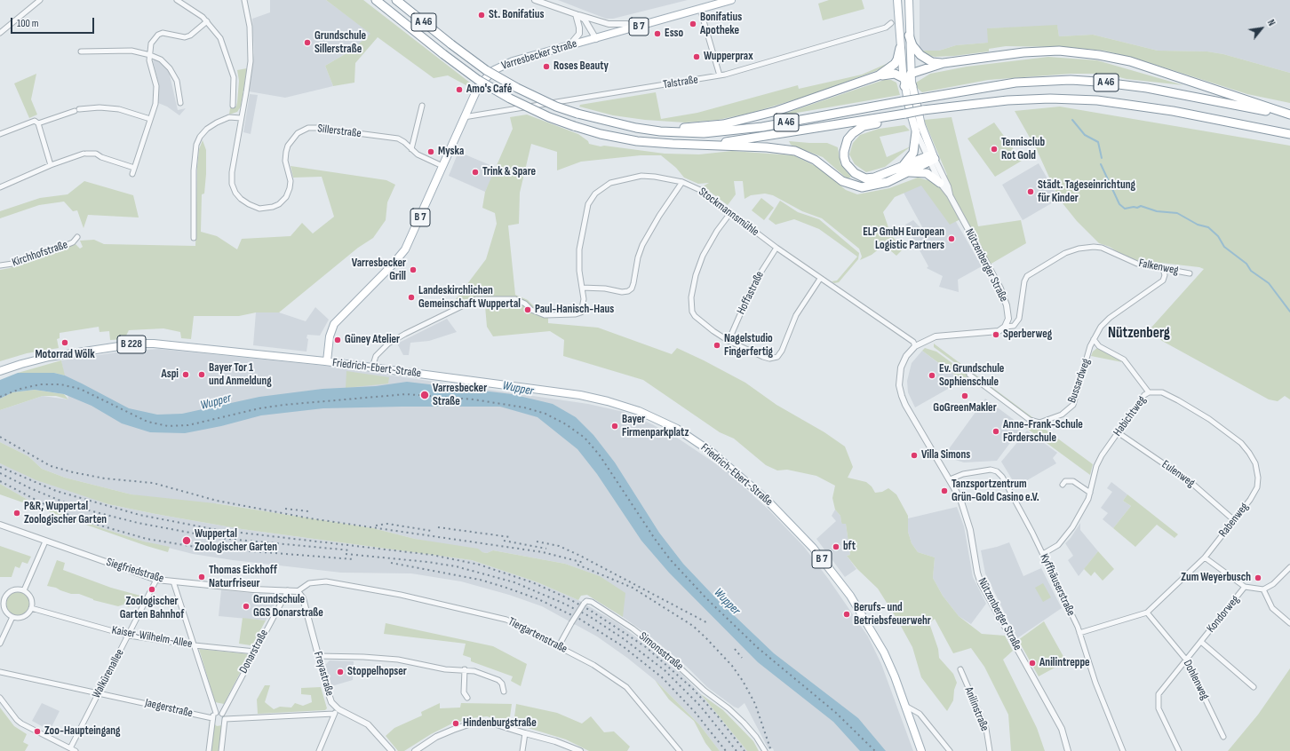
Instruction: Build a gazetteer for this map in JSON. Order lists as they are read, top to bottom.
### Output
{
  "streets": {
    "highway": ["A 46"],
    "main road": [
      "B 7",
      "Varresbecker Straße",
      "Nützenberger Straße",
      "B 228",
      "Friedrich-Ebert-Straße"
    ],
    "street": [
      "Talstraße",
      "Sillerstraße",
      "Stockmannsmühle",
      "Kirchhofstraße",
      "Falkenweg",
      "Hoffastraße",
      "Bussardweg",
      "Habichtweg",
      "Eulenweg",
      "Rabenweg",
      "Siegfriedstraße",
      "Kyffhäuserstraße",
      "Kondorweg",
      "Tiergartenstraße",
      "Kaiser-Wilhelm-Allee",
      "Donarstraße",
      "Simonsstraße",
      "Walkürenallee",
      "Freyastraße",
      "Dohlenweg",
      "Jaegerstraße",
      "Anilinstraße"
    ]
  },
  "crossings": [
    ["Varresbecker Straße", "Talstraße"],
    ["Varresbecker Straße", "Sillerstraße"],
    ["Varresbecker Straße", "Friedrich-Ebert-Straße"],
    ["Stockmannsmühle", "Nützenberger Straße"],
    ["Stockmannsmühle", "Hoffastraße"],
    ["Stockmannsmühle", "Friedrich-Ebert-Straße"],
    ["Nützenberger Straße", "Falkenweg"],
    ["Nützenberger Straße", "Kyffhäuserstraße"],
    ["Falkenweg", "Bussardweg"],
    ["Bussardweg", "Habichtweg"],
    ["Habichtweg", "Eulenweg"],
    ["Habichtweg", "Rabenweg"],
    ["Habichtweg", "Kyffhäuserstraße"],
    ["Eulenweg", "Rabenweg"],
    ["Rabenweg", "Kyffhäuserstraße"],
    ["Rabenweg", "Dohlenweg"],
    ["Siegfriedstraße", "Tiergartenstraße"],
    ["Siegfriedstraße", "Donarstraße"],
    ["Siegfriedstraße", "Walkürenallee"],
    ["Siegfriedstraße", "Freyastraße"],
    ["Kondorweg", "Dohlenweg"],
    ["Tiergartenstraße", "Simonsstraße"],
    ["Tiergartenstraße", "Freyastraße"],
    ["Kaiser-Wilhelm-Allee", "Donarstraße"],
    ["Kaiser-Wilhelm-Allee", "Walkürenallee"],
    ["Walkürenallee", "Jaegerstraße"]
  ],
  "districts": ["Nützenberg"],
  "water": ["Wupper"],
  "places": [
    "St. Bonifatius",
    "Bonifatius Apotheke",
    "Esso",
    "Grundschule Sillerstraße",
    "Wupperprax",
    "Roses Beauty",
    "Amo's Café",
    "Tennisclub Rot Gold",
    "Myska",
    "Trink & Spare",
    "Städt. Tageseinrichtung für Kinder",
    "ELP GmbH European Logistic Partners",
    "Varresbecker Grill",
    "Landeskirchlichen Gemeinschaft Wuppertal",
    "Paul-Hanisch-Haus",
    "Sperberweg",
    "Güney Atelier",
    "Motorrad Wölk",
    "Nagelstudio Fingerfertig",
    "Aspi",
    "Bayer Tor 1 und Anmeldung",
    "Ev. Grundschule Sophienschule",
    "Varresbecker Straße",
    "GoGreenMakler",
    "Bayer Firmenparkplatz",
    "Anne-Frank-Schule Förderschule",
    "Villa Simons",
    "Tanzsportzentrum Grün-Gold Casino e.V.",
    "P&R, Wuppertal Zoologischer Garten",
    "Wuppertal Zoologischer Garten",
    "bft",
    "Thomas Eickhoff Naturfriseur",
    "Zum Weyerbusch",
    "Zoologischer Garten Bahnhof",
    "Grundschule GGS Donarstraße",
    "Berufs- und Betriebsfeuerwehr",
    "Anilintreppe",
    "Stoppelhopser",
    "Hindenburgstraße",
    "Zoo-Haupteingang"
  ],
  "scale_bar": "100 m",
  "north": "top right"
}
